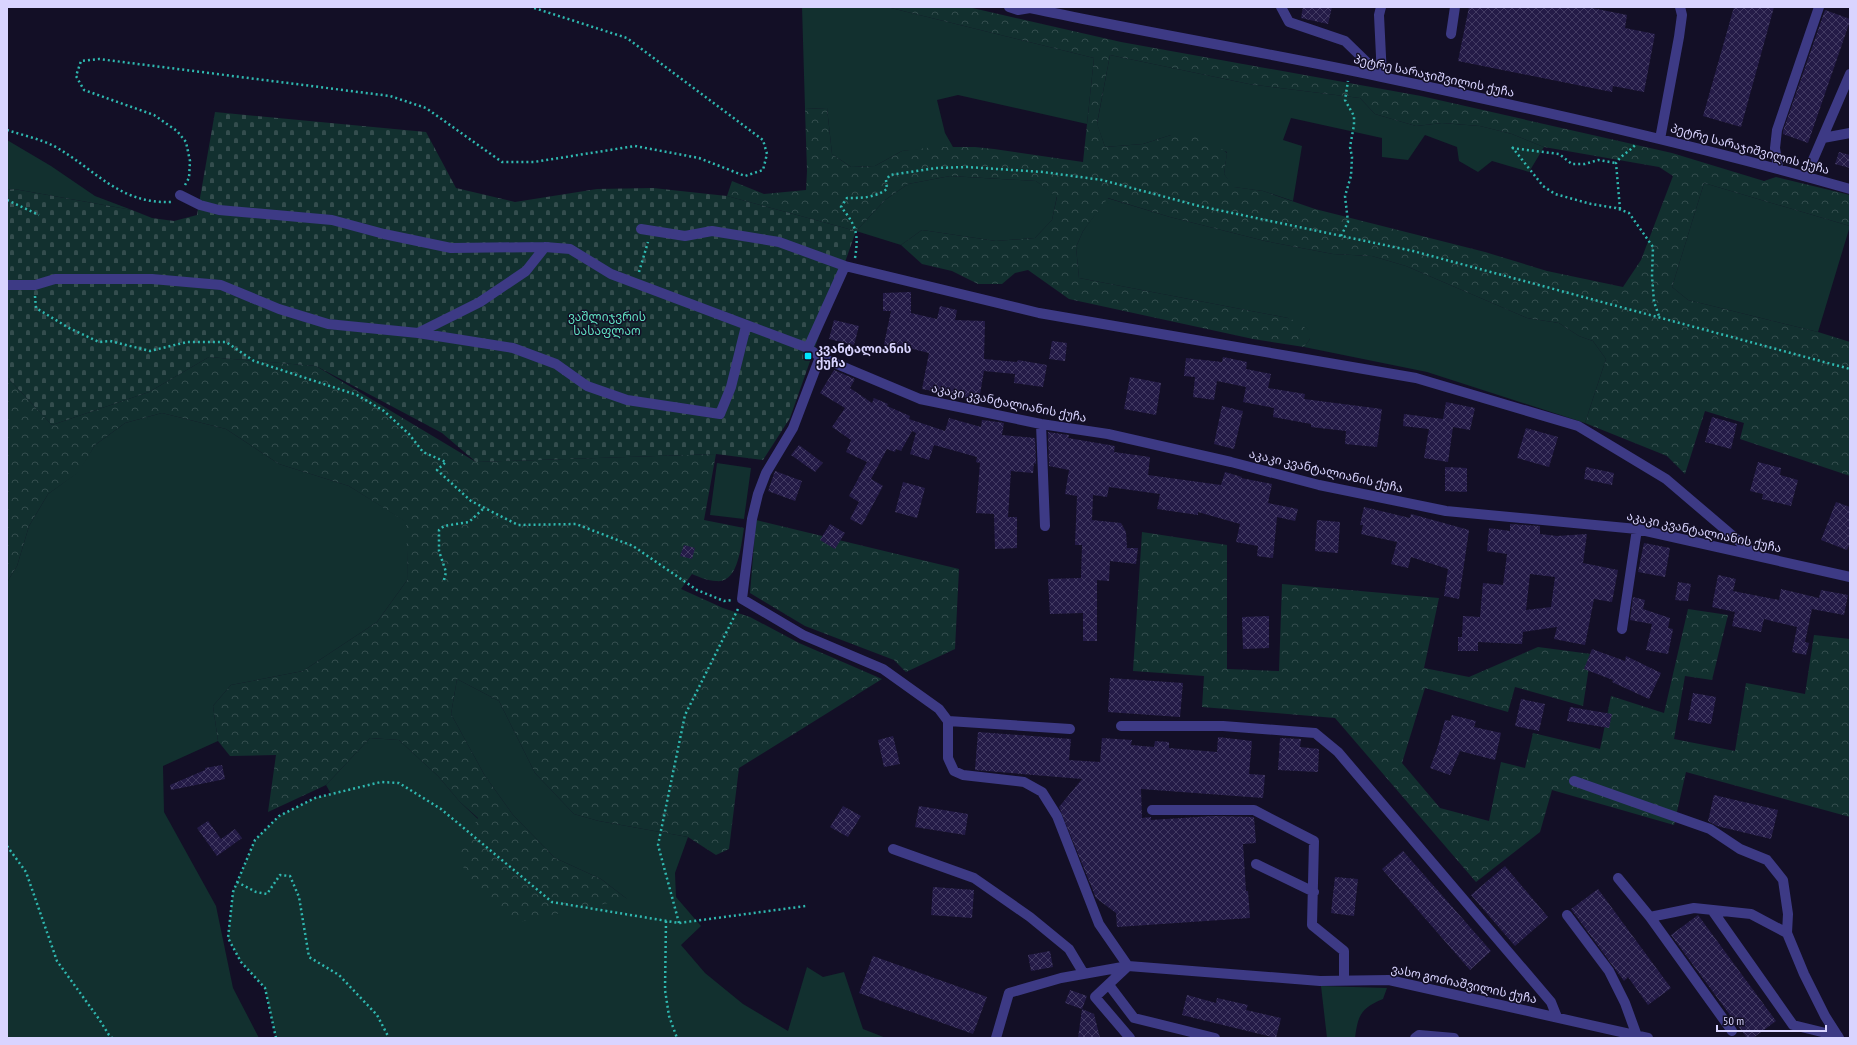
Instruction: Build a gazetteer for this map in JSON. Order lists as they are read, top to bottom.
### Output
{
  "streets": {
    "street": ["პეტრე სარაჯიშვილის ქუჩა", "აკაკი კვანტალიანის ქუჩა", "ვასო გოძიაშვილის ქუჩა"]
  },
  "parks": ["ვაშლიჯვრის სასაფლაო"],
  "places": {
    "transit": ["კვანტალიანის ქუჩა"]
  },
  "scale_bar": "50 m"
}
